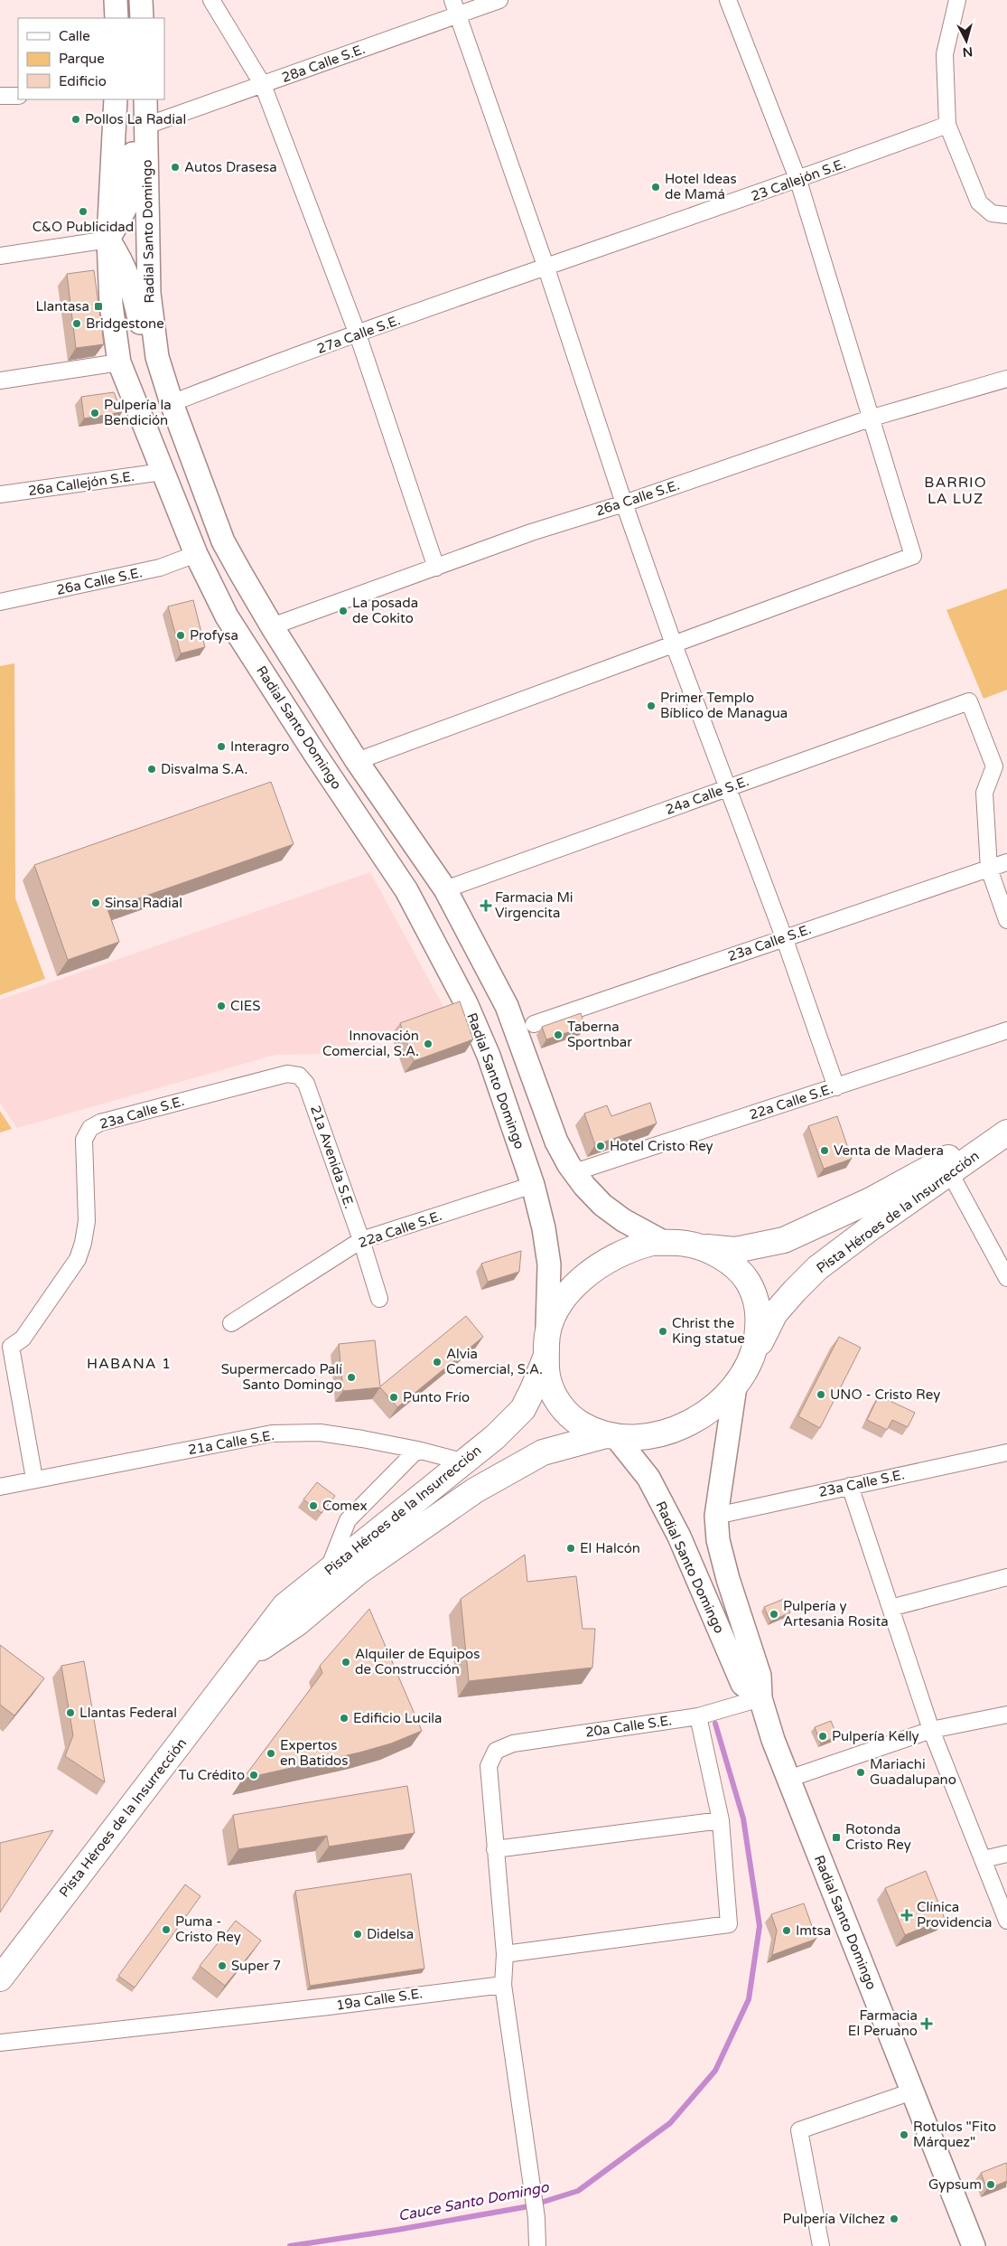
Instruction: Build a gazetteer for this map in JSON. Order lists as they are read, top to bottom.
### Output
{
  "streets": {
    "main road": ["Radial Santo Domingo", "Pista Héroes de la Insurrección"],
    "street": [
      "28a Calle S.E.",
      "23 Callejón S.E.",
      "27a Calle S.E.",
      "26a Callejón S.E.",
      "26a Calle S.E.",
      "24a Calle S.E.",
      "23a Calle S.E.",
      "22a Calle S.E.",
      "21a Avenida S.E.",
      "21a Calle S.E.",
      "20a Calle S.E.",
      "19a Calle S.E."
    ]
  },
  "crossings": [
    ["28a Calle S.E.", "Radial Santo Domingo"],
    ["23 Callejón S.E.", "27a Calle S.E."],
    ["Radial Santo Domingo", "27a Calle S.E."],
    ["Radial Santo Domingo", "26a Callejón S.E."],
    ["Radial Santo Domingo", "26a Calle S.E."],
    ["Radial Santo Domingo", "24a Calle S.E."],
    ["Radial Santo Domingo", "23a Calle S.E."],
    ["Radial Santo Domingo", "22a Calle S.E."],
    ["Radial Santo Domingo", "Pista Héroes de la Insurrección"],
    ["Radial Santo Domingo", "20a Calle S.E."],
    ["24a Calle S.E.", "23a Calle S.E."],
    ["23a Calle S.E.", "21a Avenida S.E."],
    ["22a Calle S.E.", "21a Avenida S.E."],
    ["Pista Héroes de la Insurrección", "21a Calle S.E."]
  ],
  "districts": ["BARRIO LA LUZ", "HABANA 1"],
  "water": ["Cauce Santo Domingo"],
  "places": {
    "other": [
      "Pollos La Radial",
      "Autos Drasesa",
      "Hotel Ideas de Mamá",
      "C&O Publicidad",
      "Bridgestone",
      "Pulpería la Bendición",
      "La posada de Cokito",
      "Profysa",
      "Primer Templo Bíblico de Managua",
      "Interagro",
      "Disvalma S.A.",
      "Sinsa Radial",
      "CIES",
      "Taberna Sportnbar",
      "Innovación Comercial, S.A.",
      "Hotel Cristo Rey",
      "Venta de Madera",
      "Christ the King statue",
      "Alvia Comercial, S.A.",
      "Supermercado Palí Santo Domingo",
      "UNO - Cristo Rey",
      "Punto Frío",
      "Comex",
      "El Halcón",
      "Pulpería y Artesania Rosita",
      "Alquiler de Equipos de Construcción",
      "Llantas Federal",
      "Edificio Lucila",
      "Pulpería Kelly",
      "Expertos en Batidos",
      "Mariachi Guadalupano",
      "Tu Crédito",
      "Puma - Cristo Rey",
      "Imtsa",
      "Didelsa",
      "Super 7",
      "Rotulos \"Fito Márquez\"",
      "Gypsum",
      "Pulpería Vílchez"
    ],
    "transit": ["Llantasa", "Rotonda Cristo Rey"],
    "health": ["Farmacia Mi Virgencita", "Clínica Providencia", "Farmacia El Peruano"]
  },
  "legend": ["Calle", "Parque", "Edificio"],
  "north": "bottom"
}
